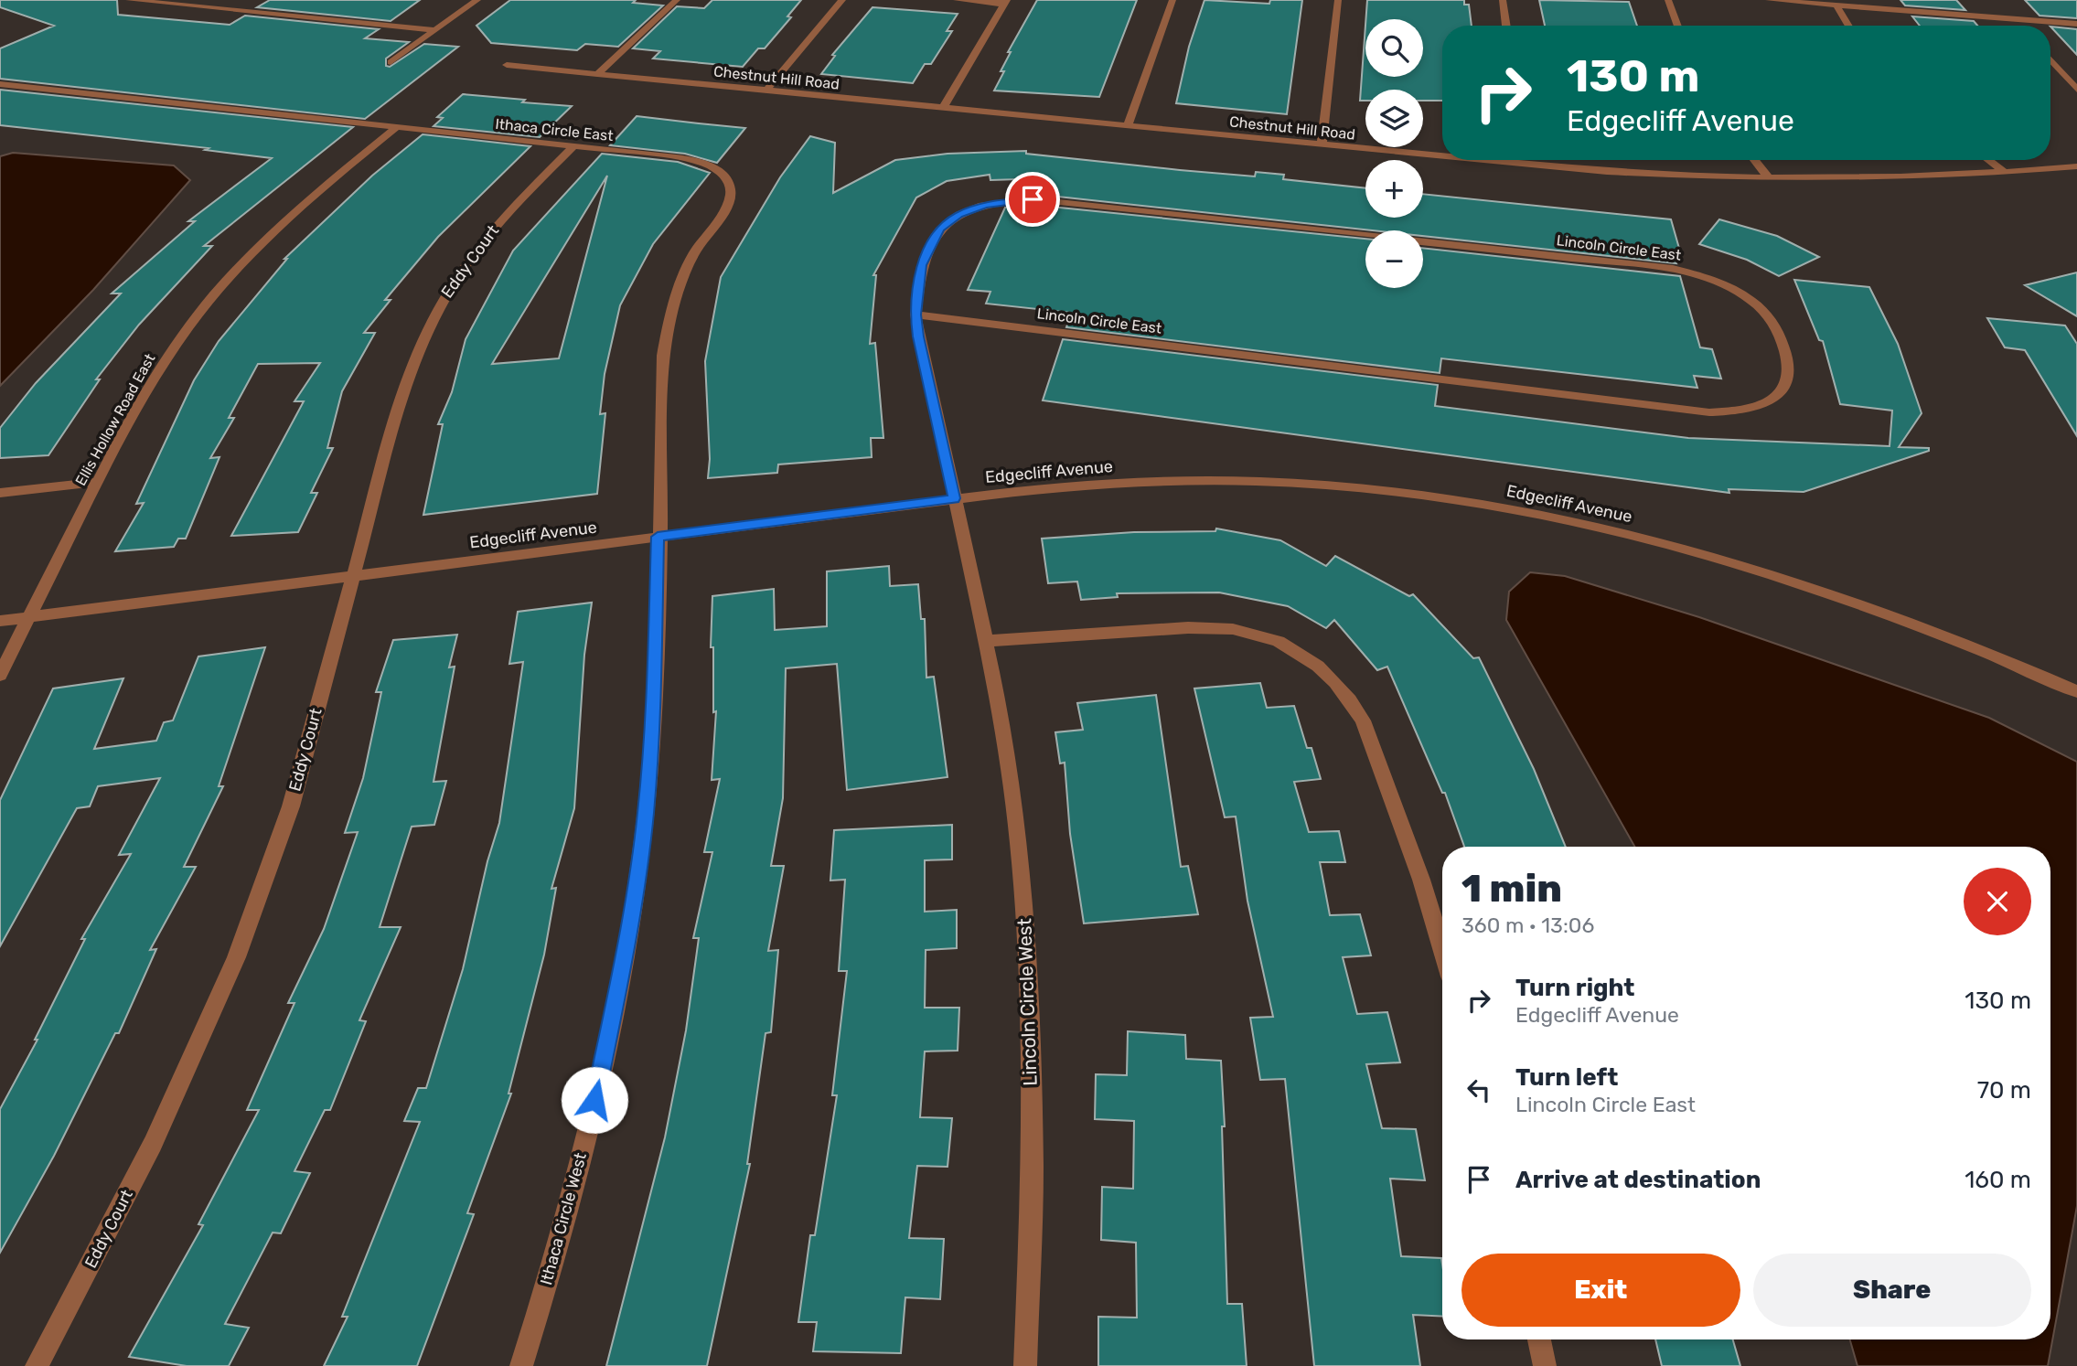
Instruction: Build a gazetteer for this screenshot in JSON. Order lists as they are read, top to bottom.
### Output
{
  "streets": {
    "street": [
      "Chestnut Hill Road",
      "Ithaca Circle East",
      "Lincoln Circle East",
      "Eddy Court",
      "Ellis Hollow Road East",
      "Edgecliff Avenue",
      "Lincoln Circle West",
      "Ithaca Circle West"
    ]
  },
  "crossings": [
    ["Ithaca Circle East", "Eddy Court"],
    ["Ithaca Circle East", "Ellis Hollow Road East"],
    ["Ithaca Circle East", "Edgecliff Avenue"],
    ["Ithaca Circle East", "Ithaca Circle West"],
    ["Lincoln Circle East", "Edgecliff Avenue"],
    ["Lincoln Circle East", "Lincoln Circle West"],
    ["Eddy Court", "Edgecliff Avenue"],
    ["Ellis Hollow Road East", "Edgecliff Avenue"],
    ["Edgecliff Avenue", "Lincoln Circle West"],
    ["Edgecliff Avenue", "Ithaca Circle West"]
  ],
  "page": {
    "map_buttons": ["+", "−"],
    "turn": ["130 m", "Edgecliff Avenue"],
    "heading": ["1 min", "360 m · 13:06"],
    "list": [
      {
        "name": "Turn right",
        "note": "Edgecliff Avenue",
        "value": "130 m"
      },
      {
        "name": "Turn left",
        "note": "Lincoln Circle East",
        "value": "70 m"
      },
      {
        "name": "Arrive at destination",
        "value": "160 m"
      }
    ],
    "buttons": ["Exit", "Share"]
  }
}
